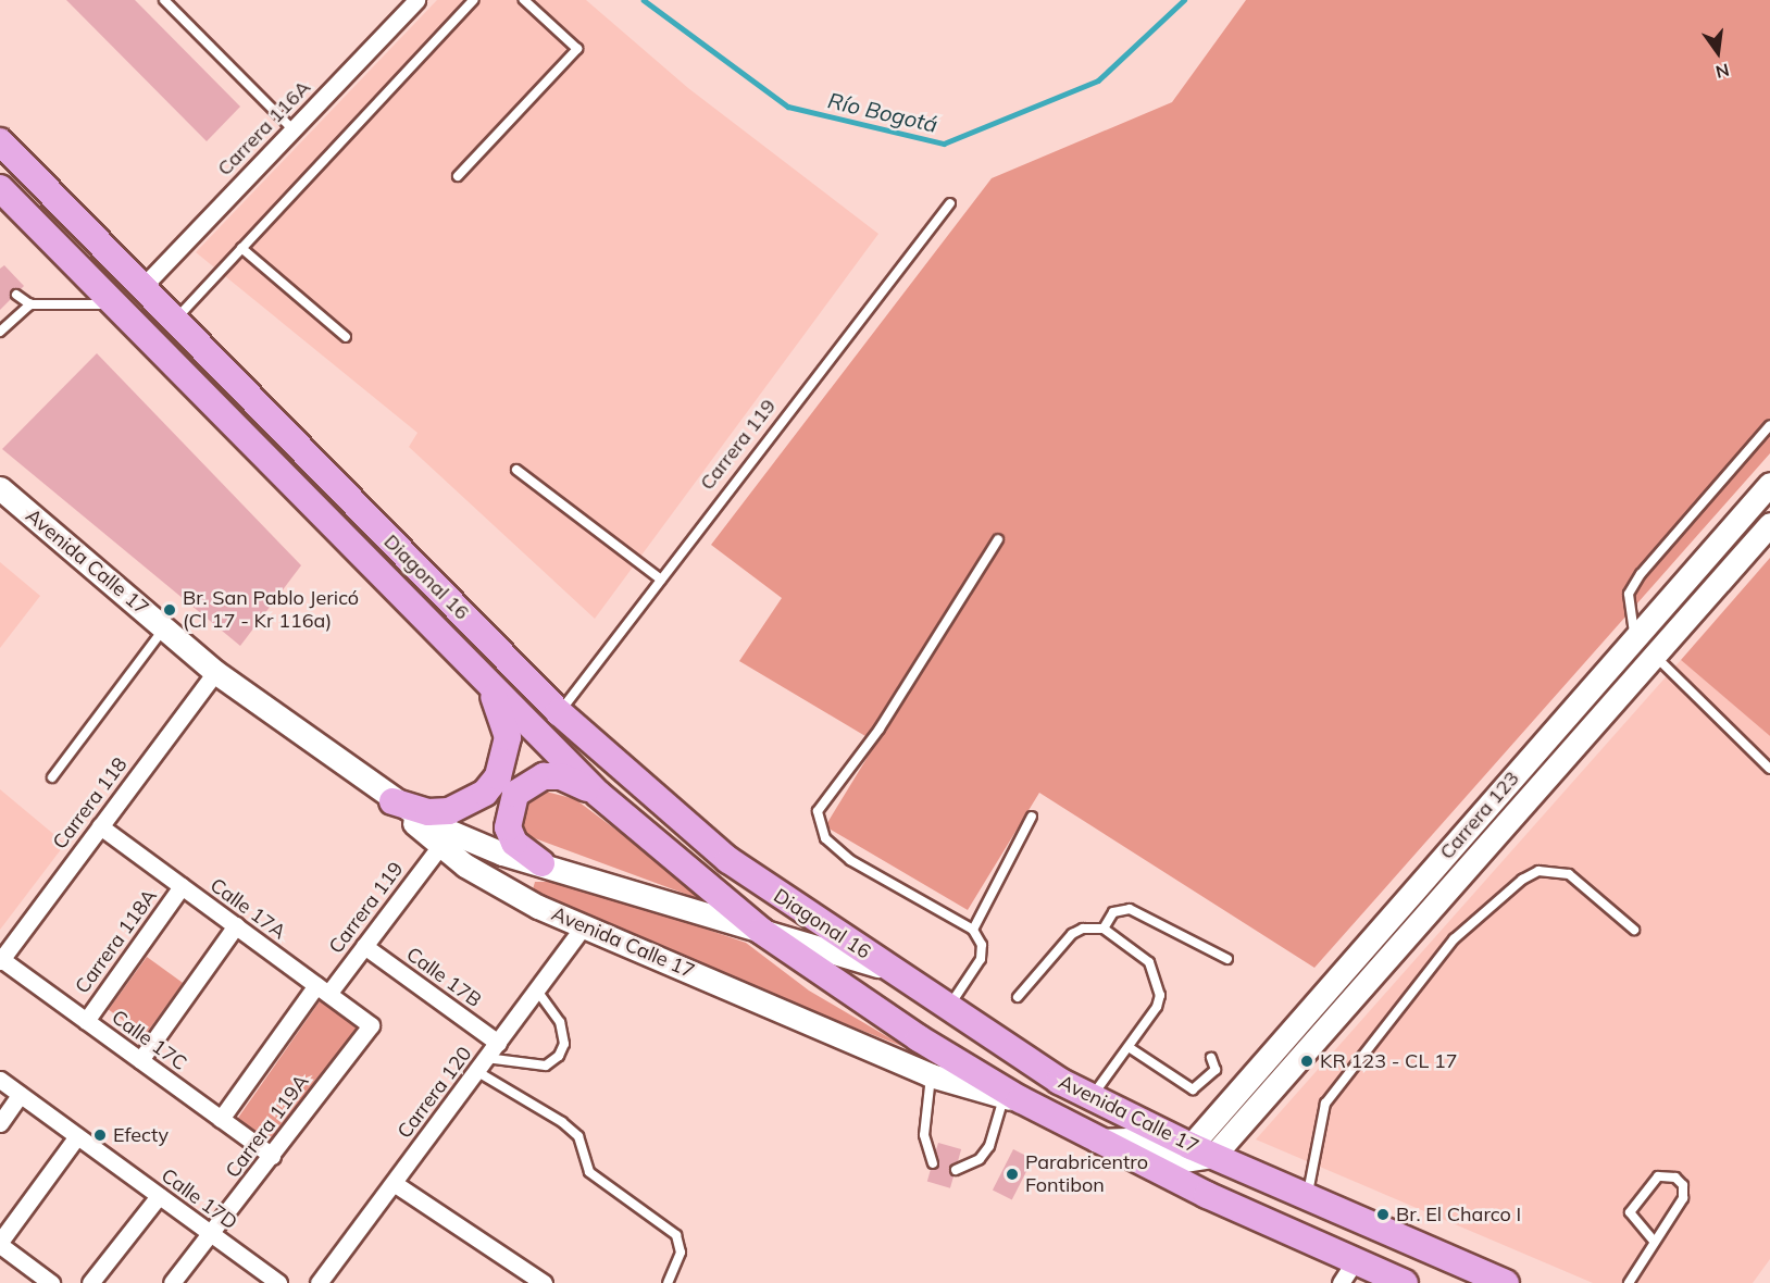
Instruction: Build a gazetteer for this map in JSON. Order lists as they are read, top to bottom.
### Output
{
  "streets": {
    "main road": ["Avenida Calle 17", "Diagonal 16"],
    "street": [
      "Carrera 116A",
      "Carrera 119",
      "Carrera 118",
      "Carrera 123",
      "Calle 17A",
      "Carrera 118A",
      "Calle 17B",
      "Calle 17C",
      "Carrera 120",
      "Carrera 119A",
      "Calle 17D"
    ]
  },
  "crossings": [
    ["Carrera 116A", "Diagonal 16"],
    ["Carrera 119", "Avenida Calle 17"],
    ["Carrera 119", "Diagonal 16"],
    ["Carrera 119", "Calle 17A"],
    ["Carrera 119", "Calle 17B"],
    ["Carrera 119", "Calle 17C"],
    ["Avenida Calle 17", "Diagonal 16"],
    ["Avenida Calle 17", "Carrera 118"],
    ["Avenida Calle 17", "Carrera 123"],
    ["Avenida Calle 17", "Carrera 120"],
    ["Carrera 118", "Calle 17A"],
    ["Carrera 118", "Calle 17C"],
    ["Calle 17A", "Carrera 118A"],
    ["Calle 17A", "Carrera 119A"],
    ["Carrera 118A", "Calle 17C"],
    ["Calle 17B", "Carrera 120"],
    ["Calle 17C", "Carrera 119A"],
    ["Carrera 119A", "Calle 17D"]
  ],
  "water": ["Río Bogotá"],
  "places": [
    "Br. San Pablo Jericó (Cl 17 - Kr 116a)",
    "KR 123 - CL 17",
    "Efecty",
    "Parabricentro Fontibon",
    "Br. El Charco I"
  ],
  "north": "bottom"
}
